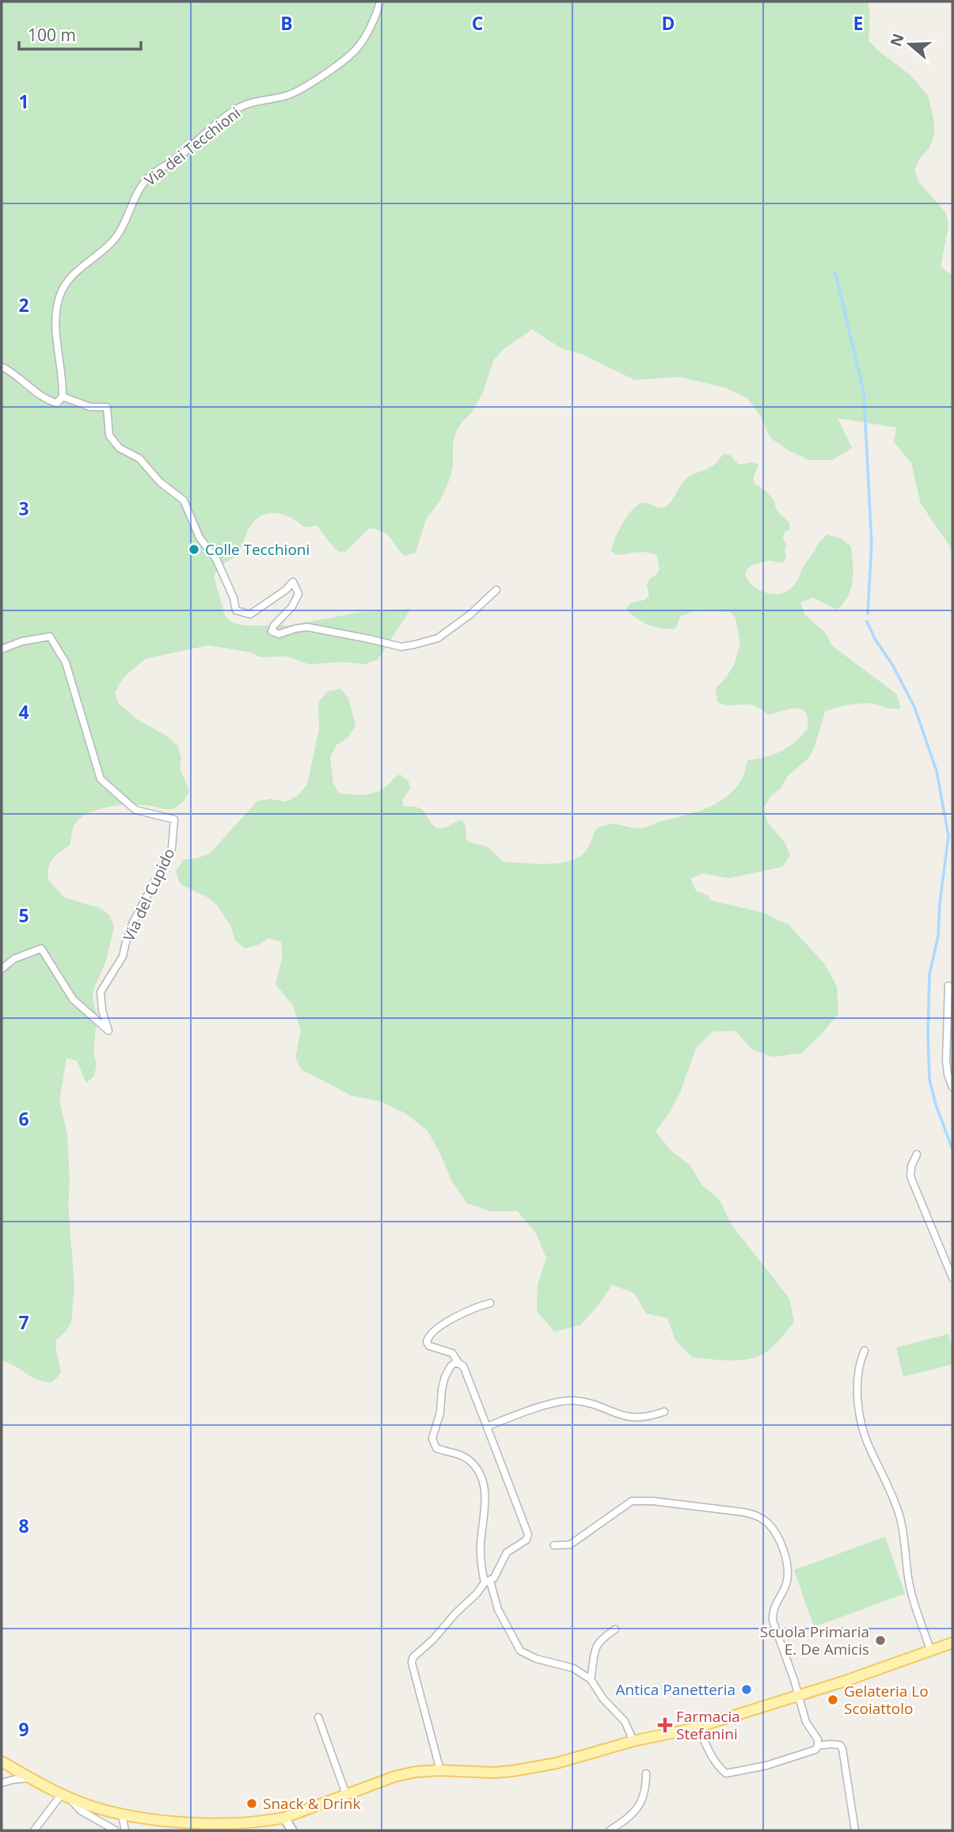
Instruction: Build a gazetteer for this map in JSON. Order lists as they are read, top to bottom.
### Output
{
  "streets": {
    "street": ["Via dei Tecchioni", "Via del Cupido"]
  },
  "places": {
    "other": [
      "Colle Tecchioni",
      "Scuola Primaria E. De Amicis",
      "Antica Panetteria",
      "Gelateria Lo Scoiattolo",
      "Snack & Drink"
    ],
    "health": ["Farmacia Stefanini"]
  },
  "scale_bar": "100 m",
  "north": "left",
  "grid": {
    "columns": [
      "B",
      "C",
      "D",
      "E"
    ],
    "rows": [
      "1",
      "2",
      "3",
      "4",
      "5",
      "6",
      "7",
      "8",
      "9"
    ]
  }
}
